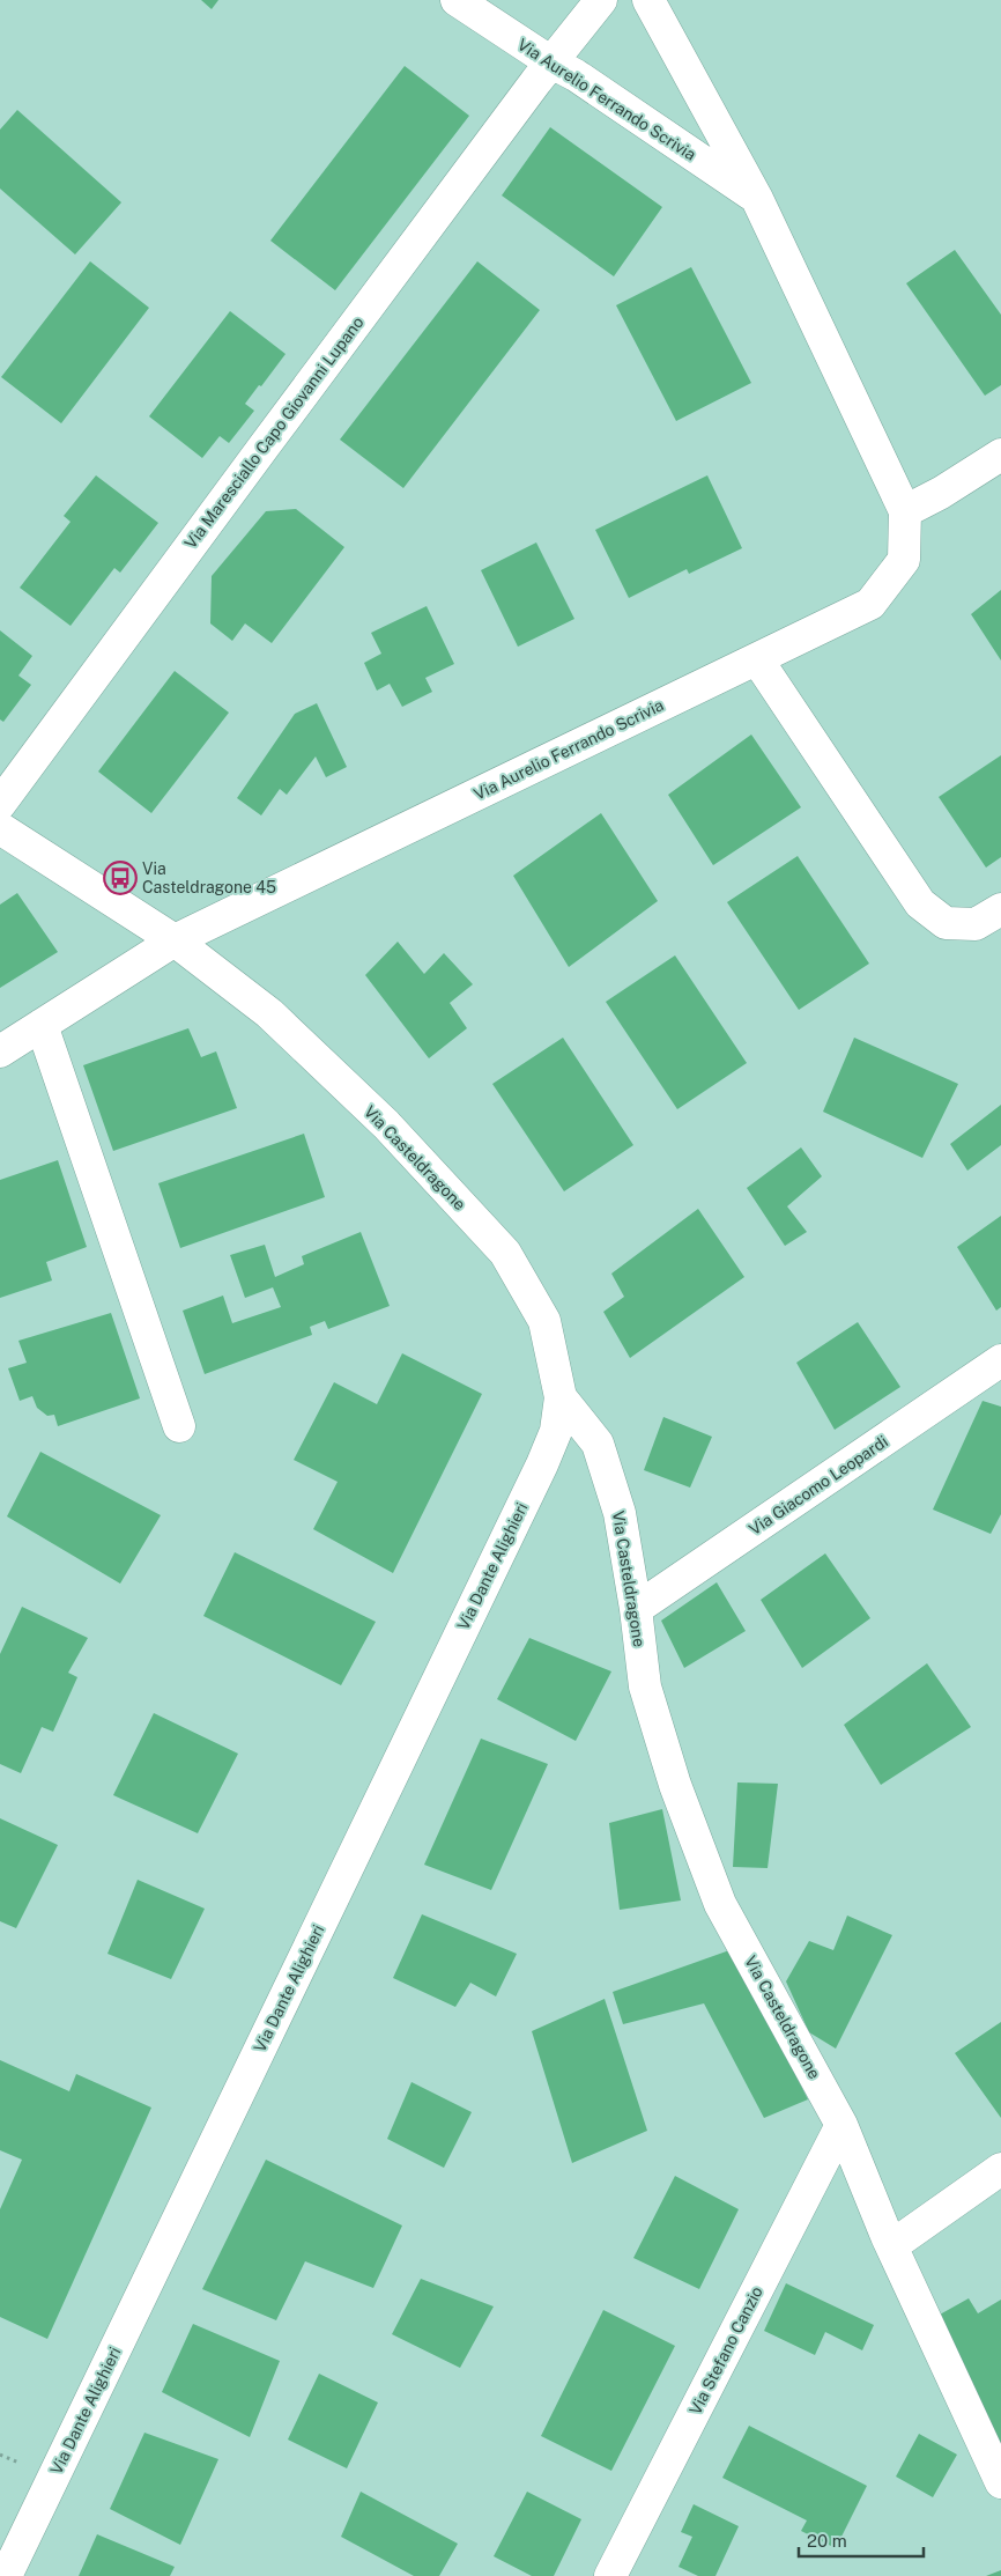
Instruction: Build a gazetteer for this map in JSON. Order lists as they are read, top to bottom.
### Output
{
  "streets": {
    "street": [
      "Via Aurelio Ferrando Scrivia",
      "Via Maresciallo Capo Giovanni Lupano",
      "Via Casteldragone",
      "Via Giacomo Leopardi",
      "Via Dante Alighieri",
      "Via Stefano Canzio"
    ]
  },
  "crossings": [
    ["Via Aurelio Ferrando Scrivia", "Via Maresciallo Capo Giovanni Lupano"],
    ["Via Aurelio Ferrando Scrivia", "Via Casteldragone"],
    ["Via Casteldragone", "Via Giacomo Leopardi"],
    ["Via Casteldragone", "Via Dante Alighieri"],
    ["Via Casteldragone", "Via Stefano Canzio"]
  ],
  "places": {
    "bus stop": ["Via Casteldragone 45"]
  },
  "scale_bar": "20 m"
}
